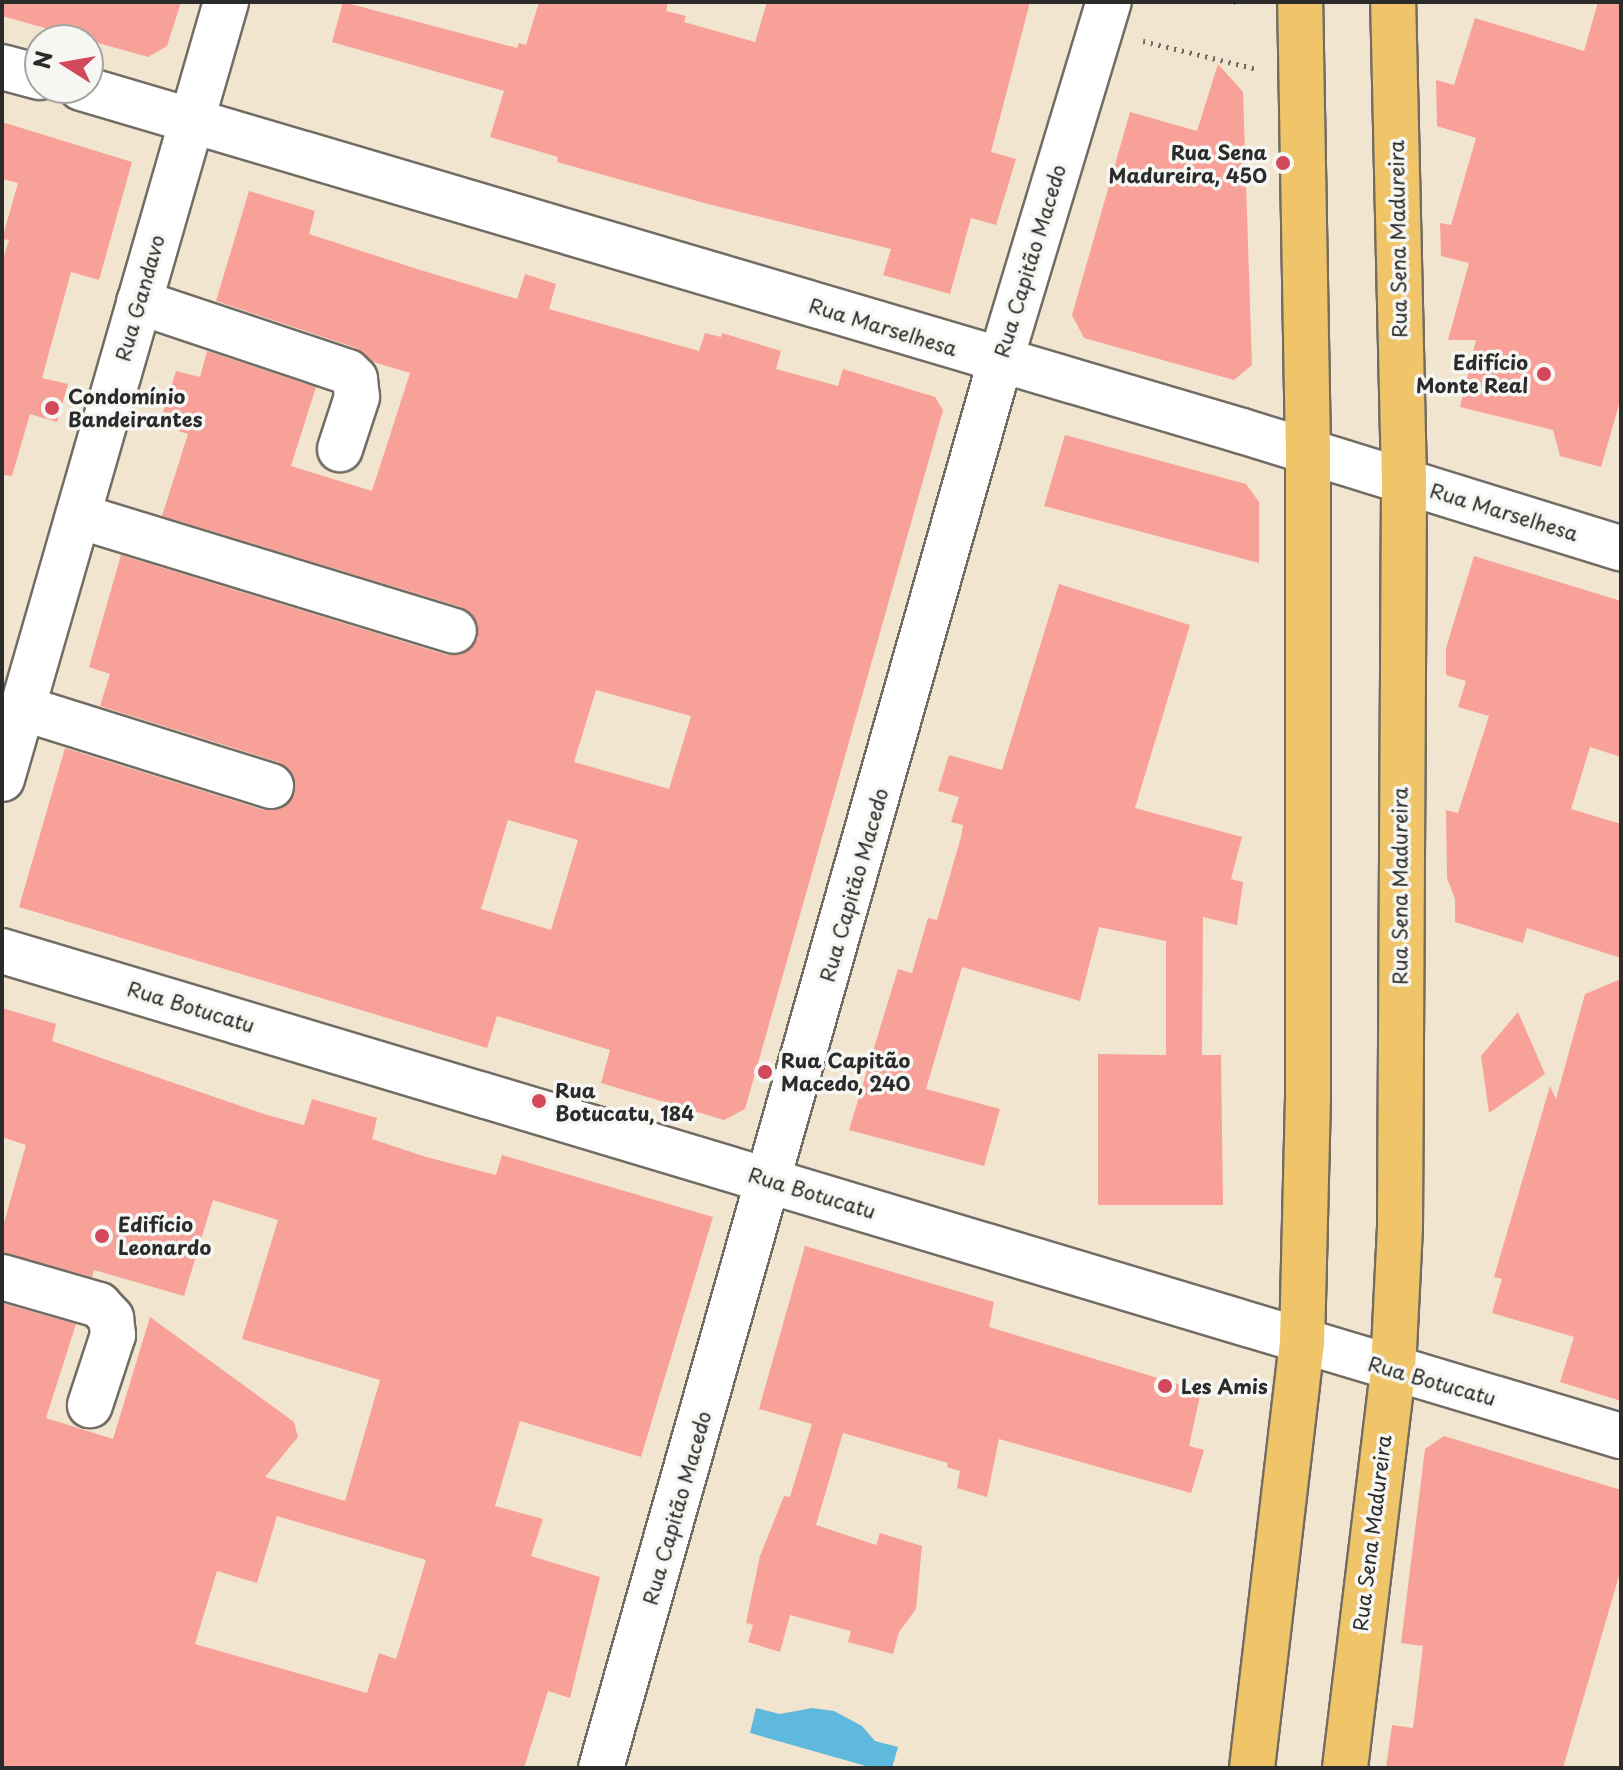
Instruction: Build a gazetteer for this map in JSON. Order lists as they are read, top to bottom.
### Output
{
  "streets": {
    "main road": ["Rua Sena Madureira"],
    "street": [
      "Rua Capitão Macedo",
      "Rua Gandavo",
      "Rua Marselhesa",
      "Rua Botucatu"
    ]
  },
  "crossings": [
    ["Rua Sena Madureira", "Rua Marselhesa"],
    ["Rua Sena Madureira", "Rua Botucatu"],
    ["Rua Capitão Macedo", "Rua Marselhesa"],
    ["Rua Capitão Macedo", "Rua Botucatu"],
    ["Rua Gandavo", "Rua Marselhesa"]
  ],
  "places": [
    "Rua Sena Madureira, 450",
    "Edifício Monte Real",
    "Condomínio Bandeirantes",
    "Rua Capitão Macedo, 240",
    "Rua Botucatu, 184",
    "Edifício Leonardo",
    "Les Amis"
  ],
  "north": "left"
}
